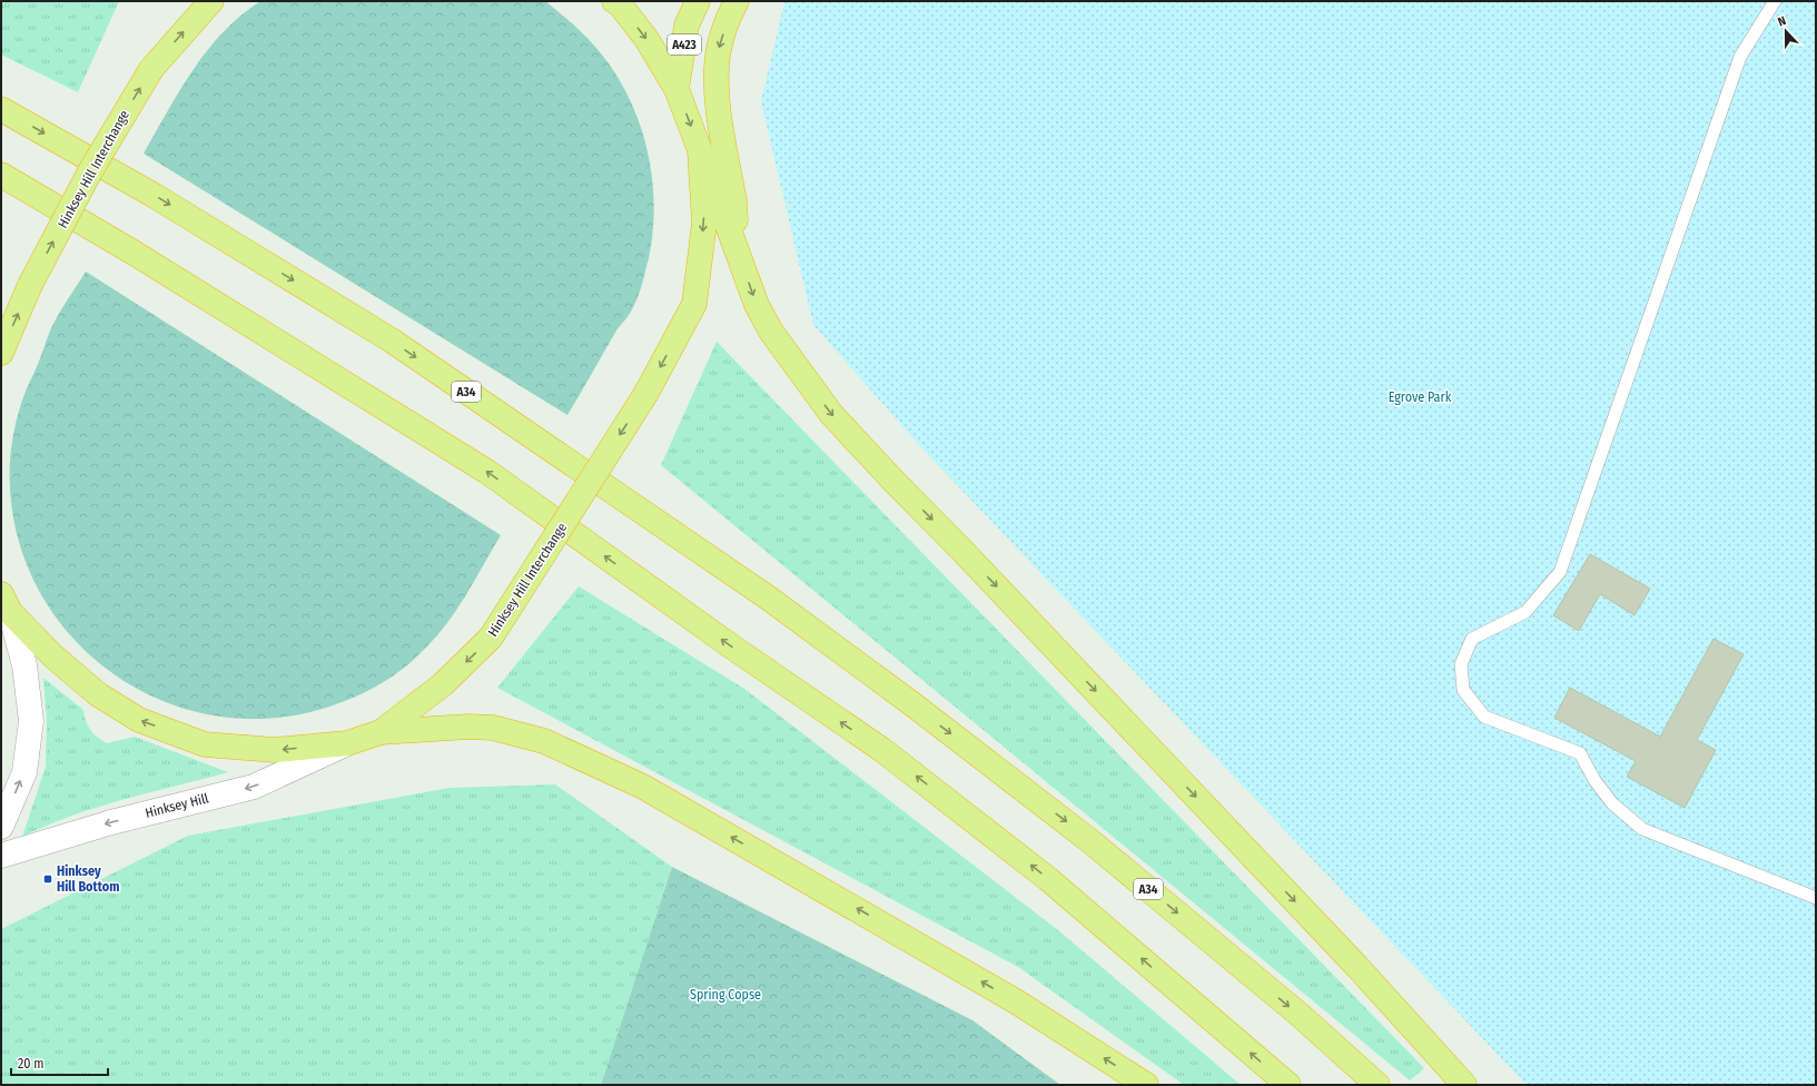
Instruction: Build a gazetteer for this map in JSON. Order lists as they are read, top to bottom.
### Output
{
  "streets": {
    "highway": ["A423", "Hinksey Hill Interchange", "A34"],
    "street": ["Hinksey Hill"]
  },
  "crossings": [
    ["A423", "Hinksey Hill Interchange"],
    ["Hinksey Hill Interchange", "Hinksey Hill"]
  ],
  "one_way": ["Hinksey Hill"],
  "parks": ["Egrove Park", "Spring Copse"],
  "places": {
    "transit": ["Hinksey Hill Bottom"]
  },
  "scale_bar": "20 m",
  "north": "top"
}
